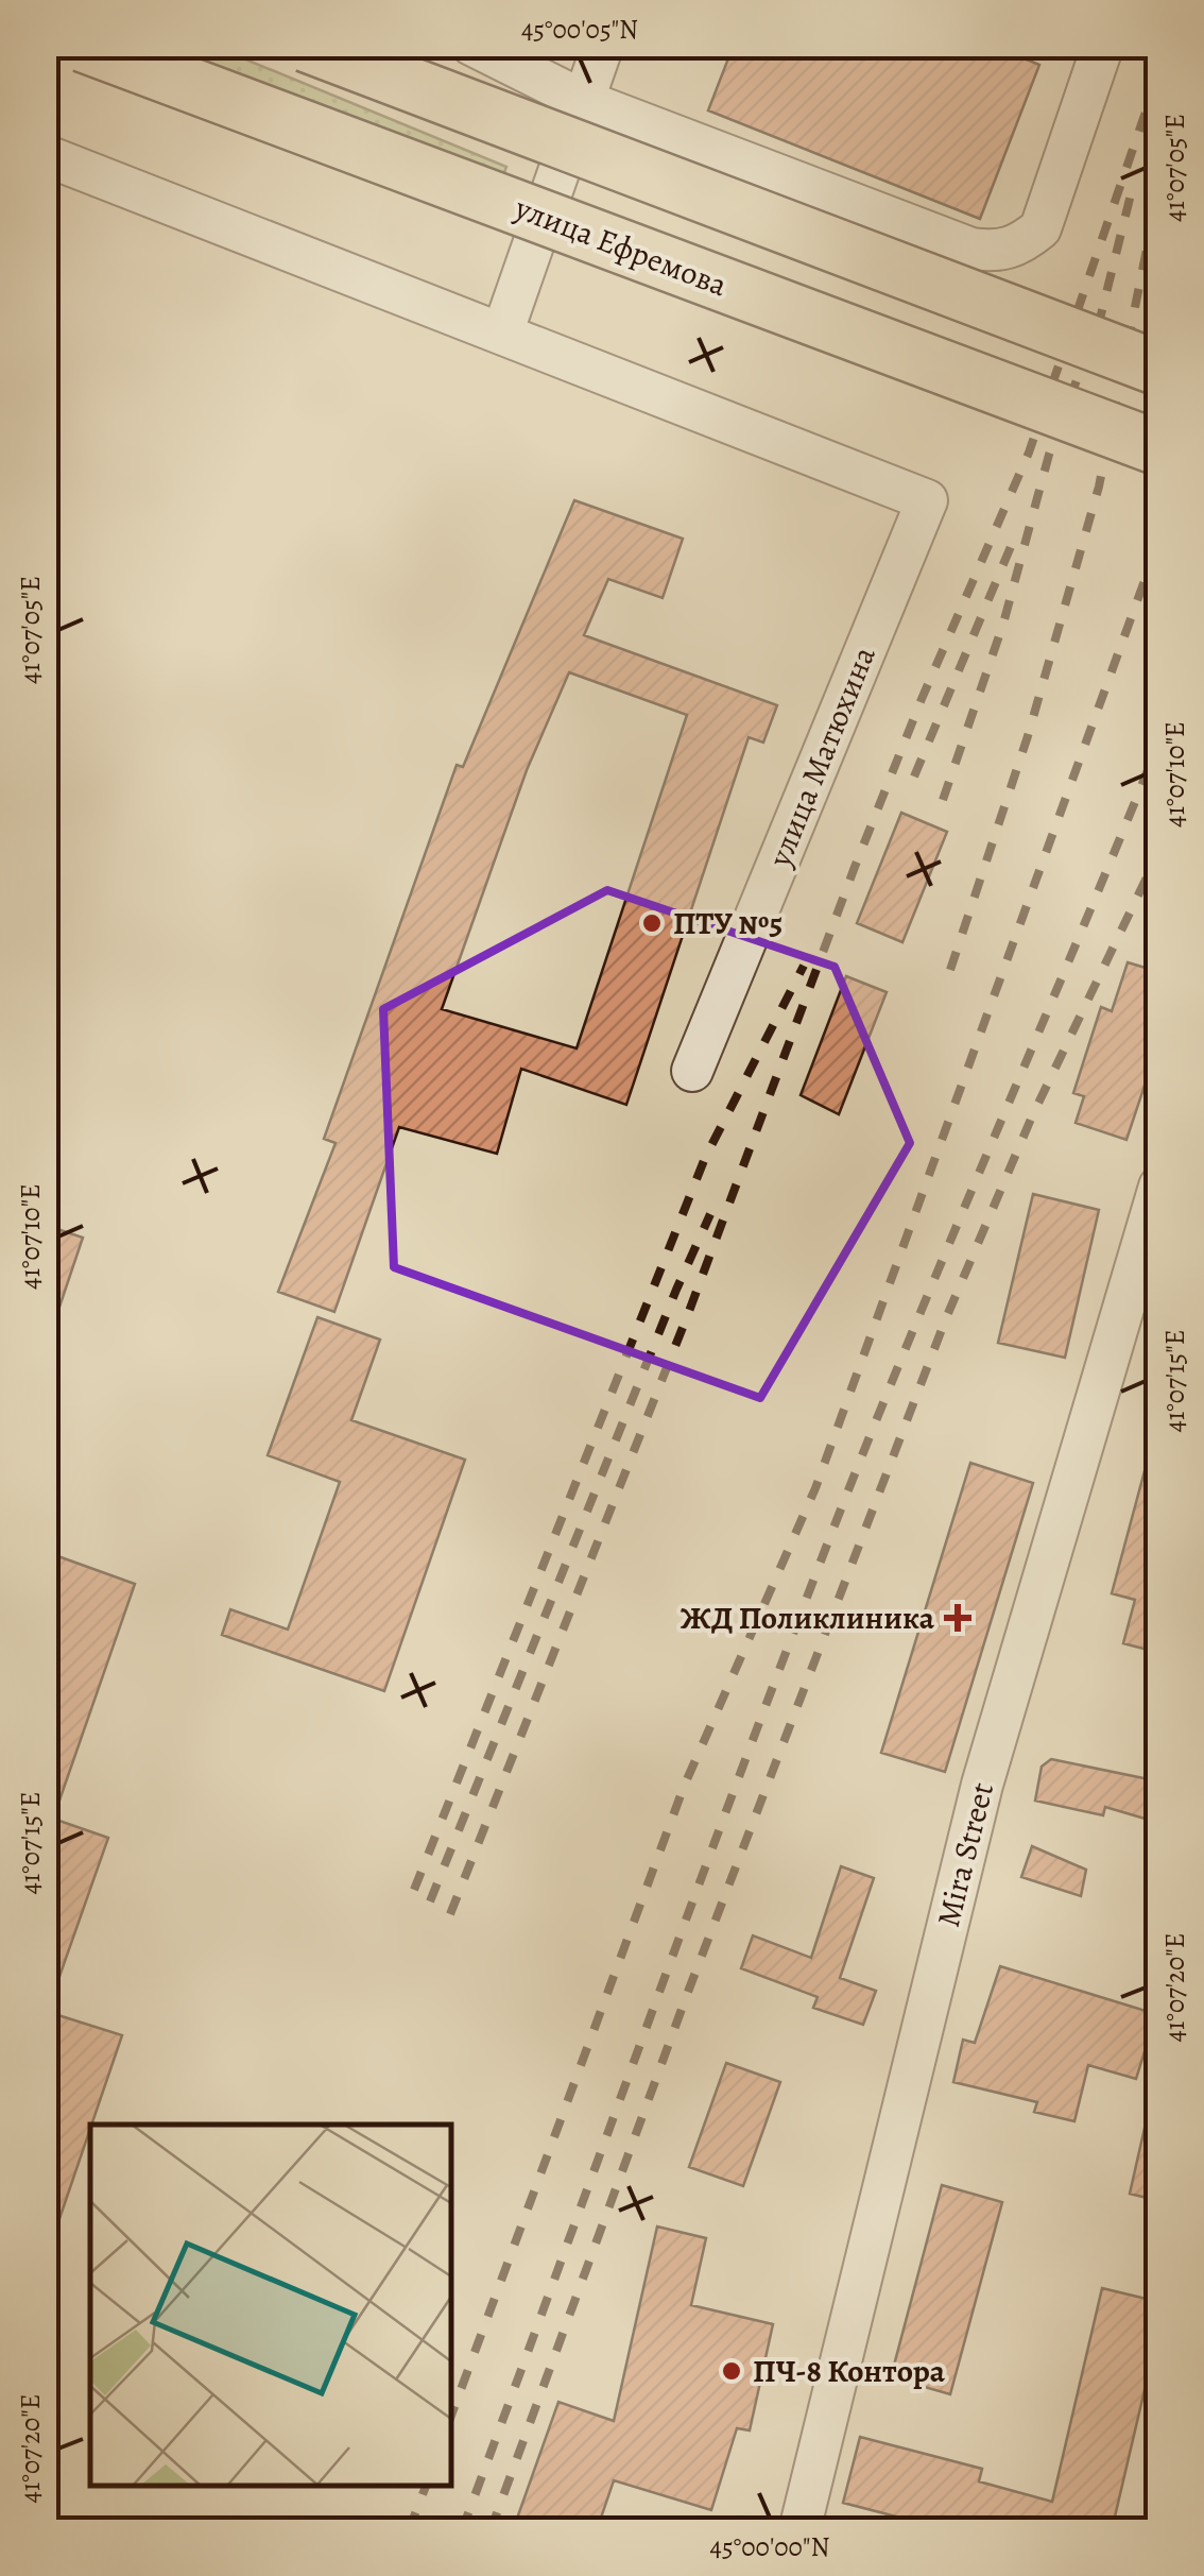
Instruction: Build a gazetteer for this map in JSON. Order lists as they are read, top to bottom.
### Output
{
  "streets": {
    "main road": ["улица Ефремова"],
    "street": ["улица Матюхина", "Mira Street"]
  },
  "places": {
    "other": ["ПТУ №5", "ПЧ-8 Контора"],
    "health": ["ЖД Поликлиника"]
  },
  "coordinates": [
    "45°00'05\"N",
    "41°07'05\"E",
    "41°07'10\"E",
    "41°07'15\"E",
    "41°07'20\"E",
    "45°00'00\"N"
  ]
}
